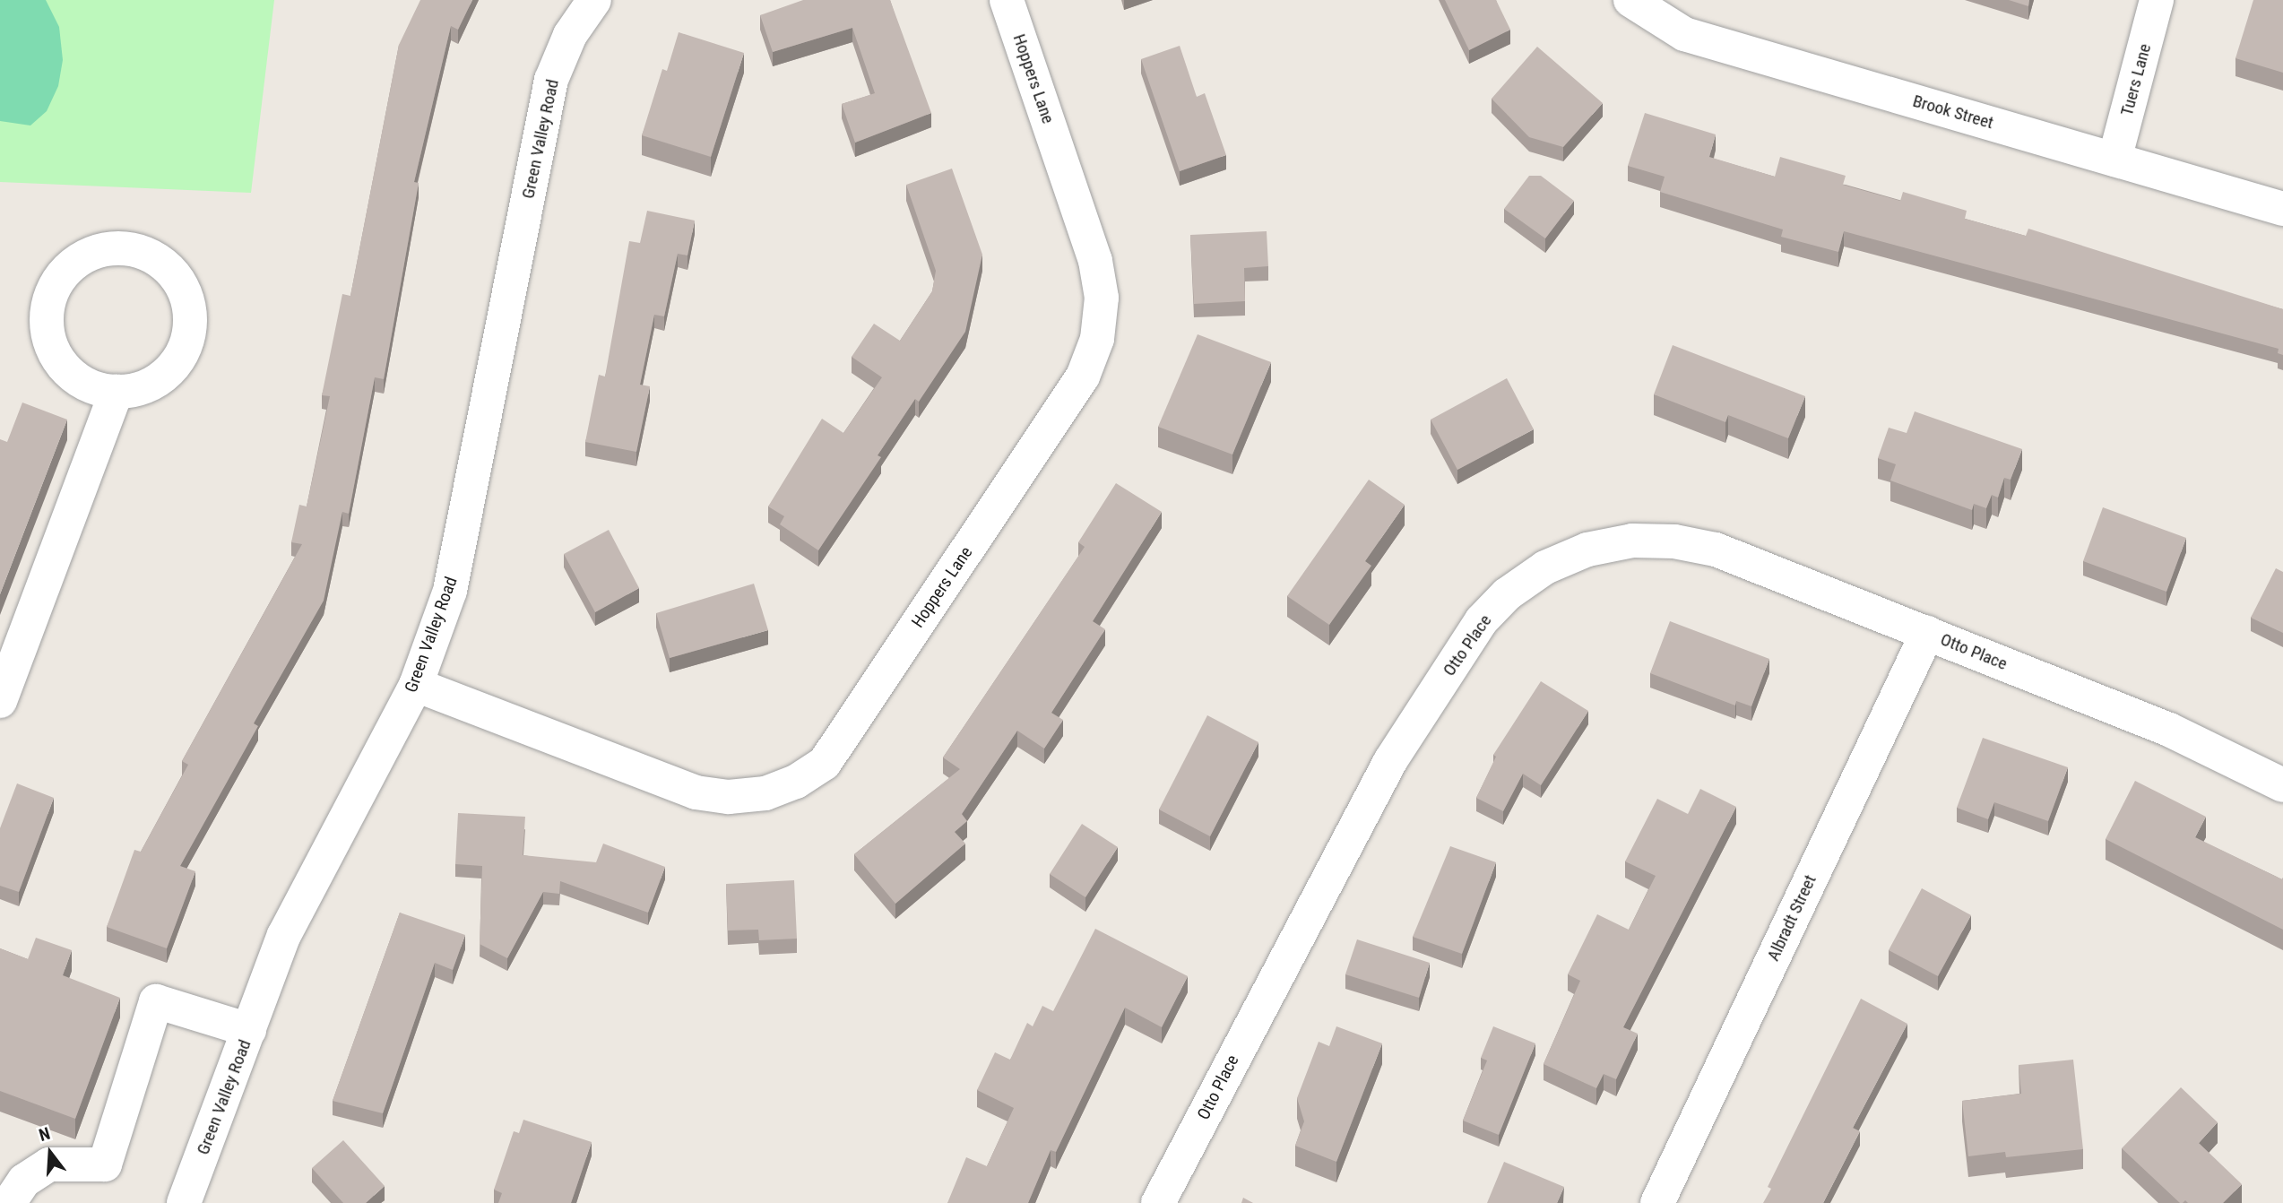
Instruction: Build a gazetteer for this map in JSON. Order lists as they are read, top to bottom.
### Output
{
  "streets": {
    "street": [
      "Hoppers Lane",
      "Tuers Lane",
      "Brook Street",
      "Green Valley Road",
      "Otto Place",
      "Albradt Street"
    ]
  },
  "crossings": [
    ["Hoppers Lane", "Green Valley Road"],
    ["Tuers Lane", "Brook Street"],
    ["Otto Place", "Albradt Street"]
  ],
  "north": "top"
}
